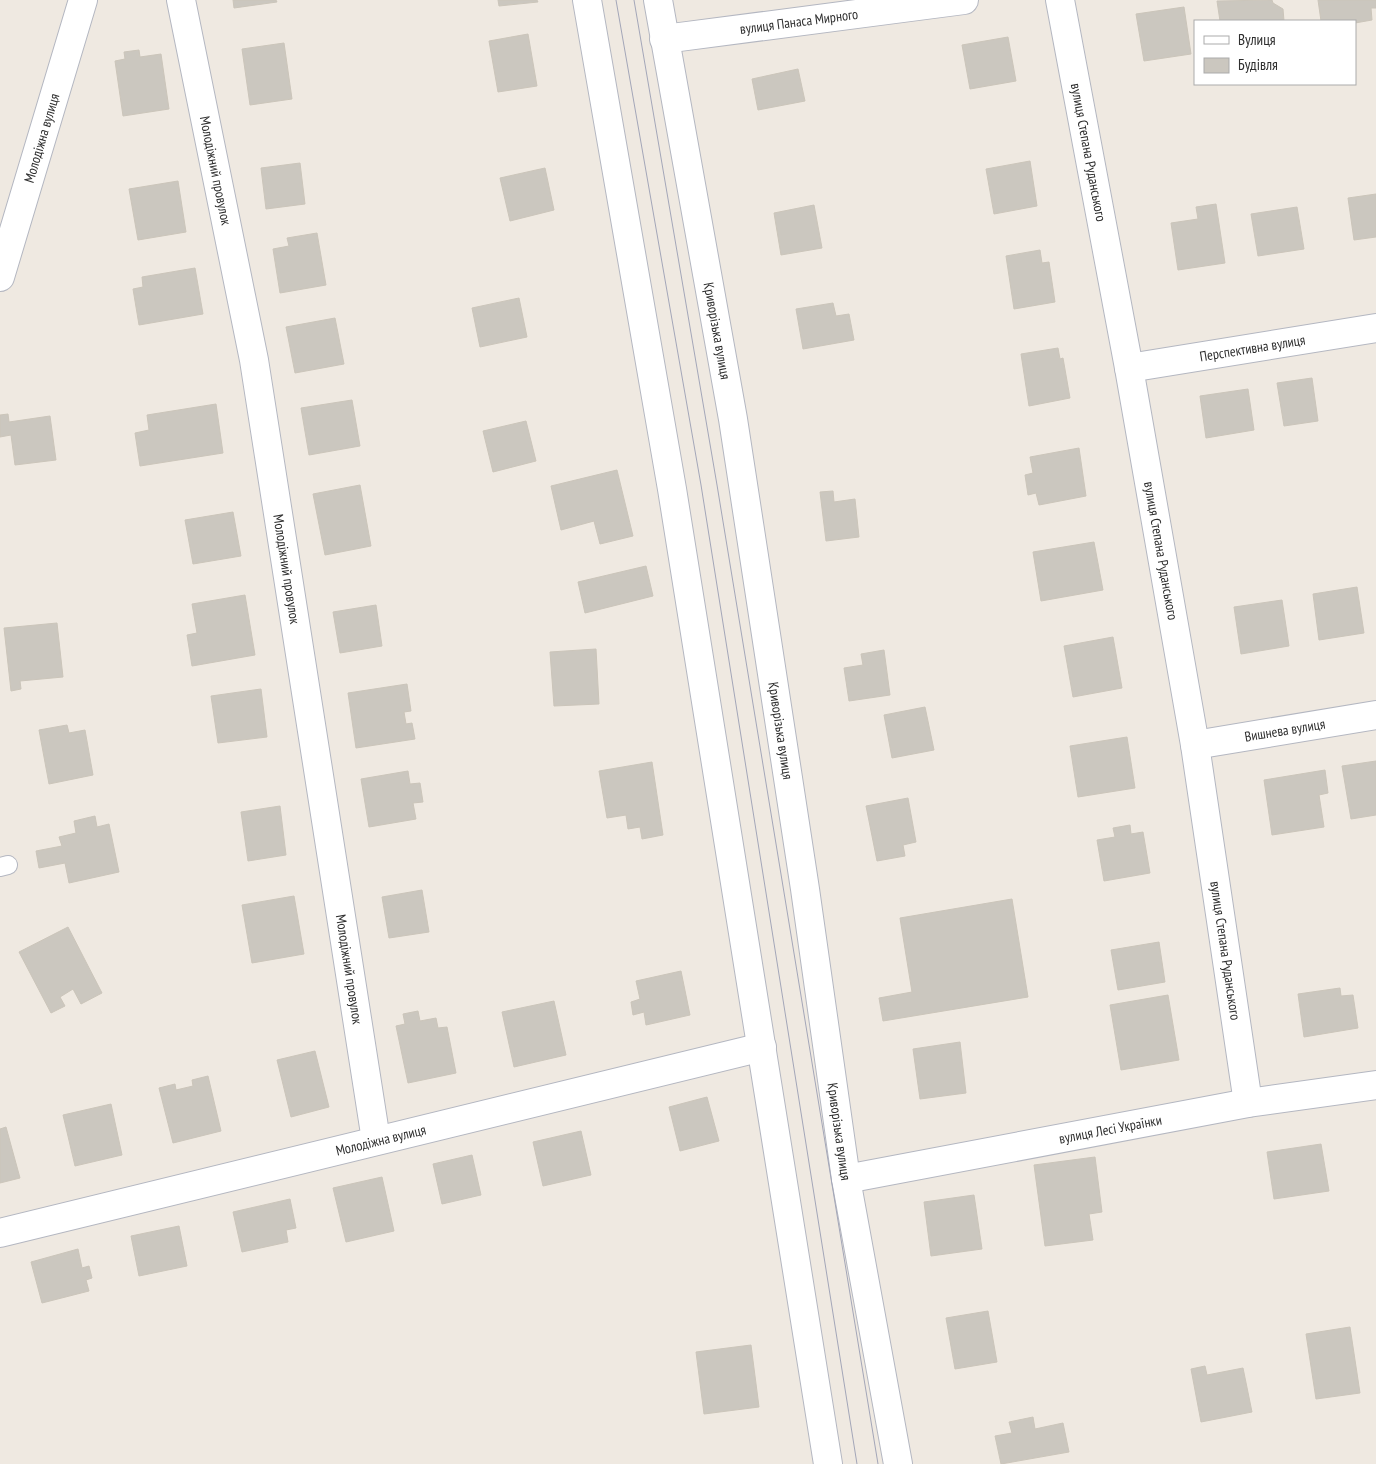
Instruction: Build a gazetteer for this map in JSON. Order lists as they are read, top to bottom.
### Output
{
  "streets": {
    "street": [
      "вулиця Панаса Мирного",
      "Молодіжна вулиця",
      "вулиця Степана Руданського",
      "Молодіжний провулок",
      "Криворізька вулиця",
      "Перспективна вулиця",
      "Вишнева вулиця",
      "вулиця Лесі Українки"
    ]
  },
  "crossings": [
    ["вулиця Панаса Мирного", "Криворізька вулиця"],
    ["Молодіжна вулиця", "Молодіжний провулок"],
    ["вулиця Степана Руданського", "Перспективна вулиця"],
    ["вулиця Степана Руданського", "Вишнева вулиця"],
    ["вулиця Степана Руданського", "вулиця Лесі Українки"],
    ["Криворізька вулиця", "вулиця Лесі Українки"]
  ],
  "legend": ["Вулиця", "Будівля"]
}
